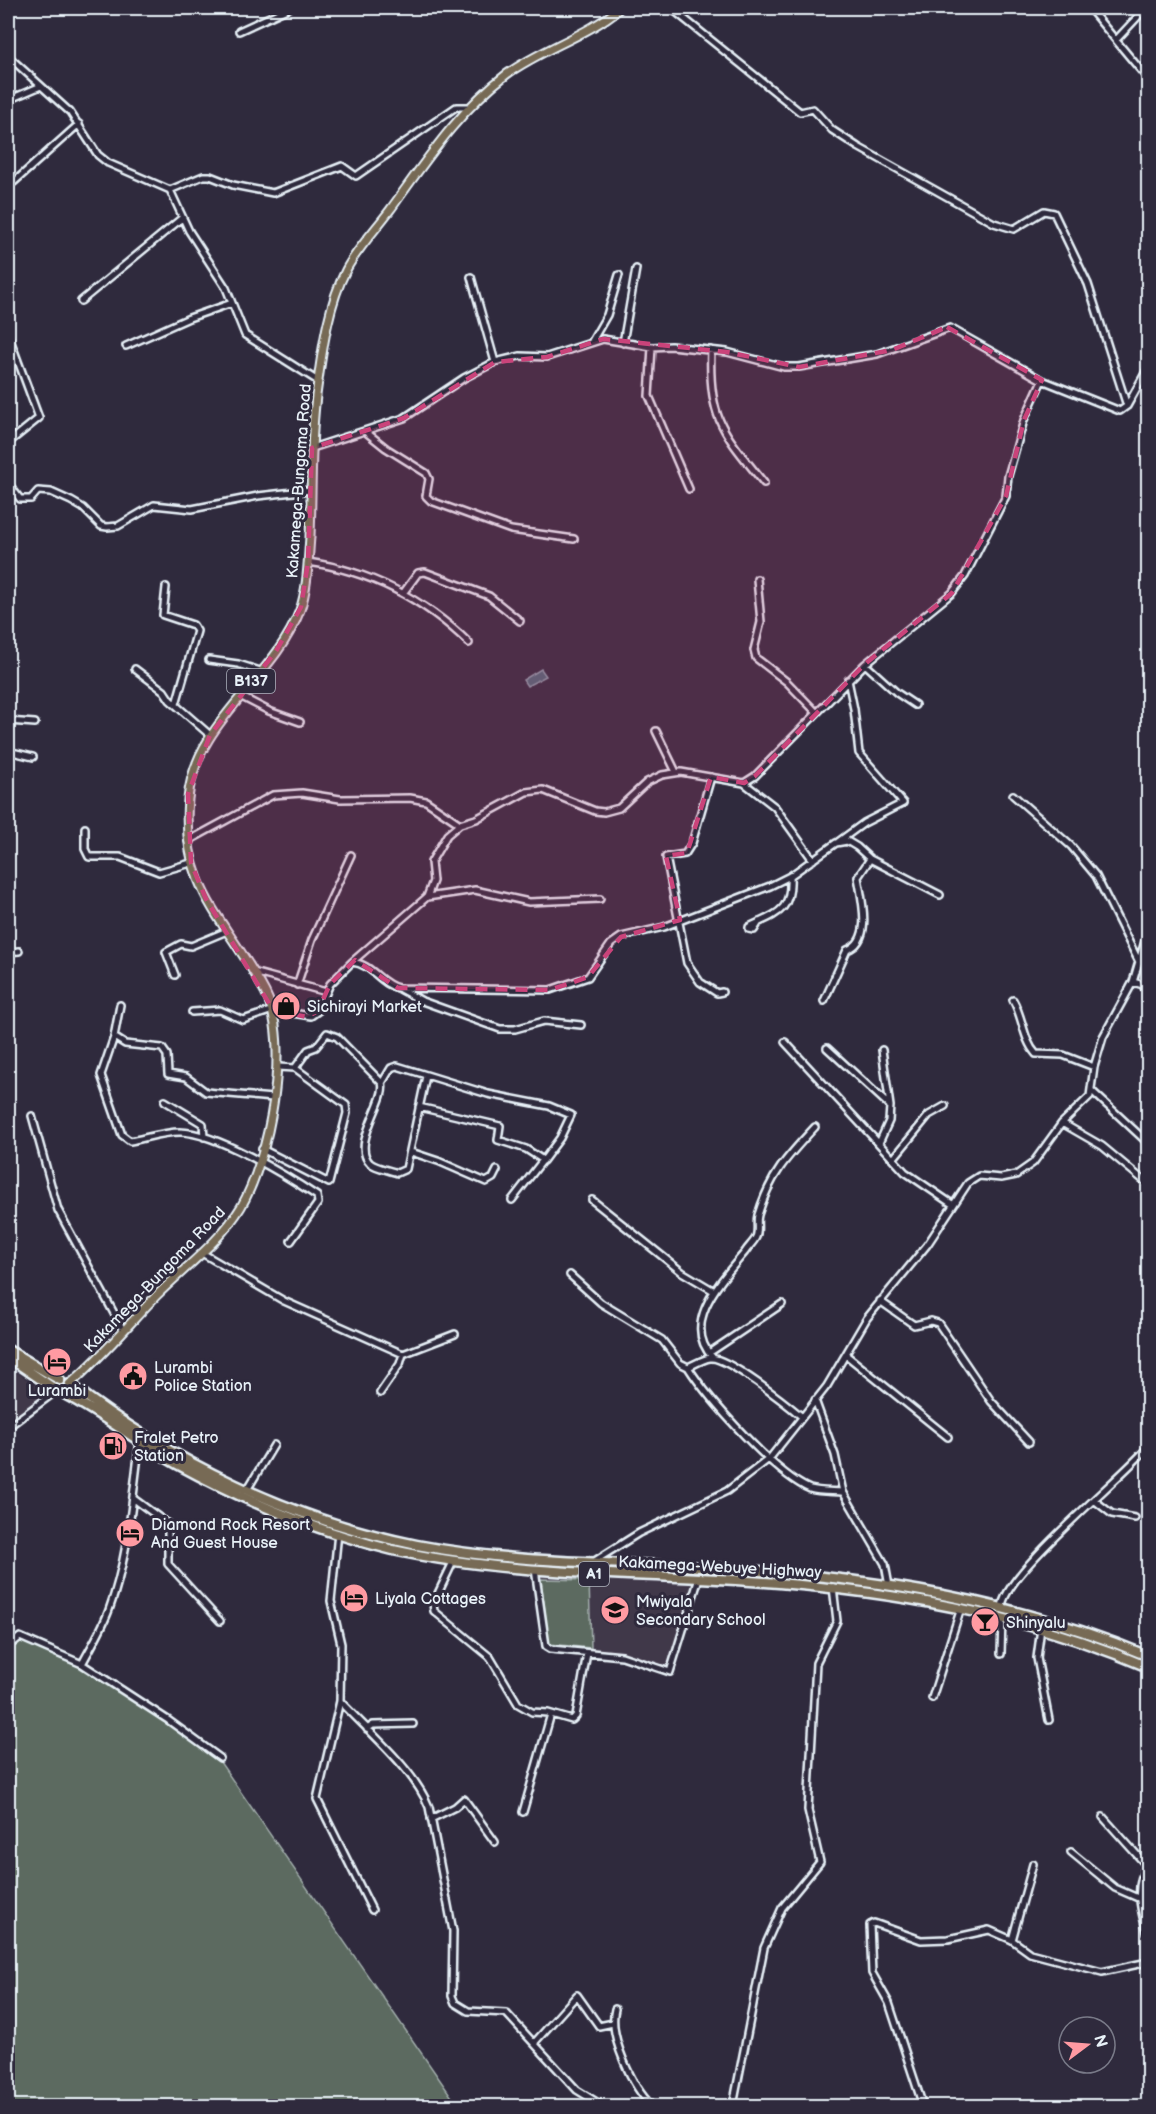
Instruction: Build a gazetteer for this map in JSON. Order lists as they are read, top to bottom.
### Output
{
  "streets": {
    "highway": ["Kakamega-Webuye Highway", "A1"],
    "main road": ["Kakamega-Bungoma Road", "B137"]
  },
  "crossings": [
    ["Kakamega-Bungoma Road", "Kakamega-Webuye Highway"],
    ["Kakamega-Bungoma Road", "A1"],
    ["Kakamega-Webuye Highway", "A1"]
  ],
  "places": {
    "shop": ["Sichirayi Market"],
    "hotel": ["Lurambi", "Diamond Rock Resort And Guest House", "Liyala Cottages"],
    "public building": ["Lurambi Police Station"],
    "fuel station": ["Fralet Petro Station"],
    "school or university": ["Mwiyala Secondary School"],
    "bar": ["Shinyalu"]
  },
  "north": "right"
}
